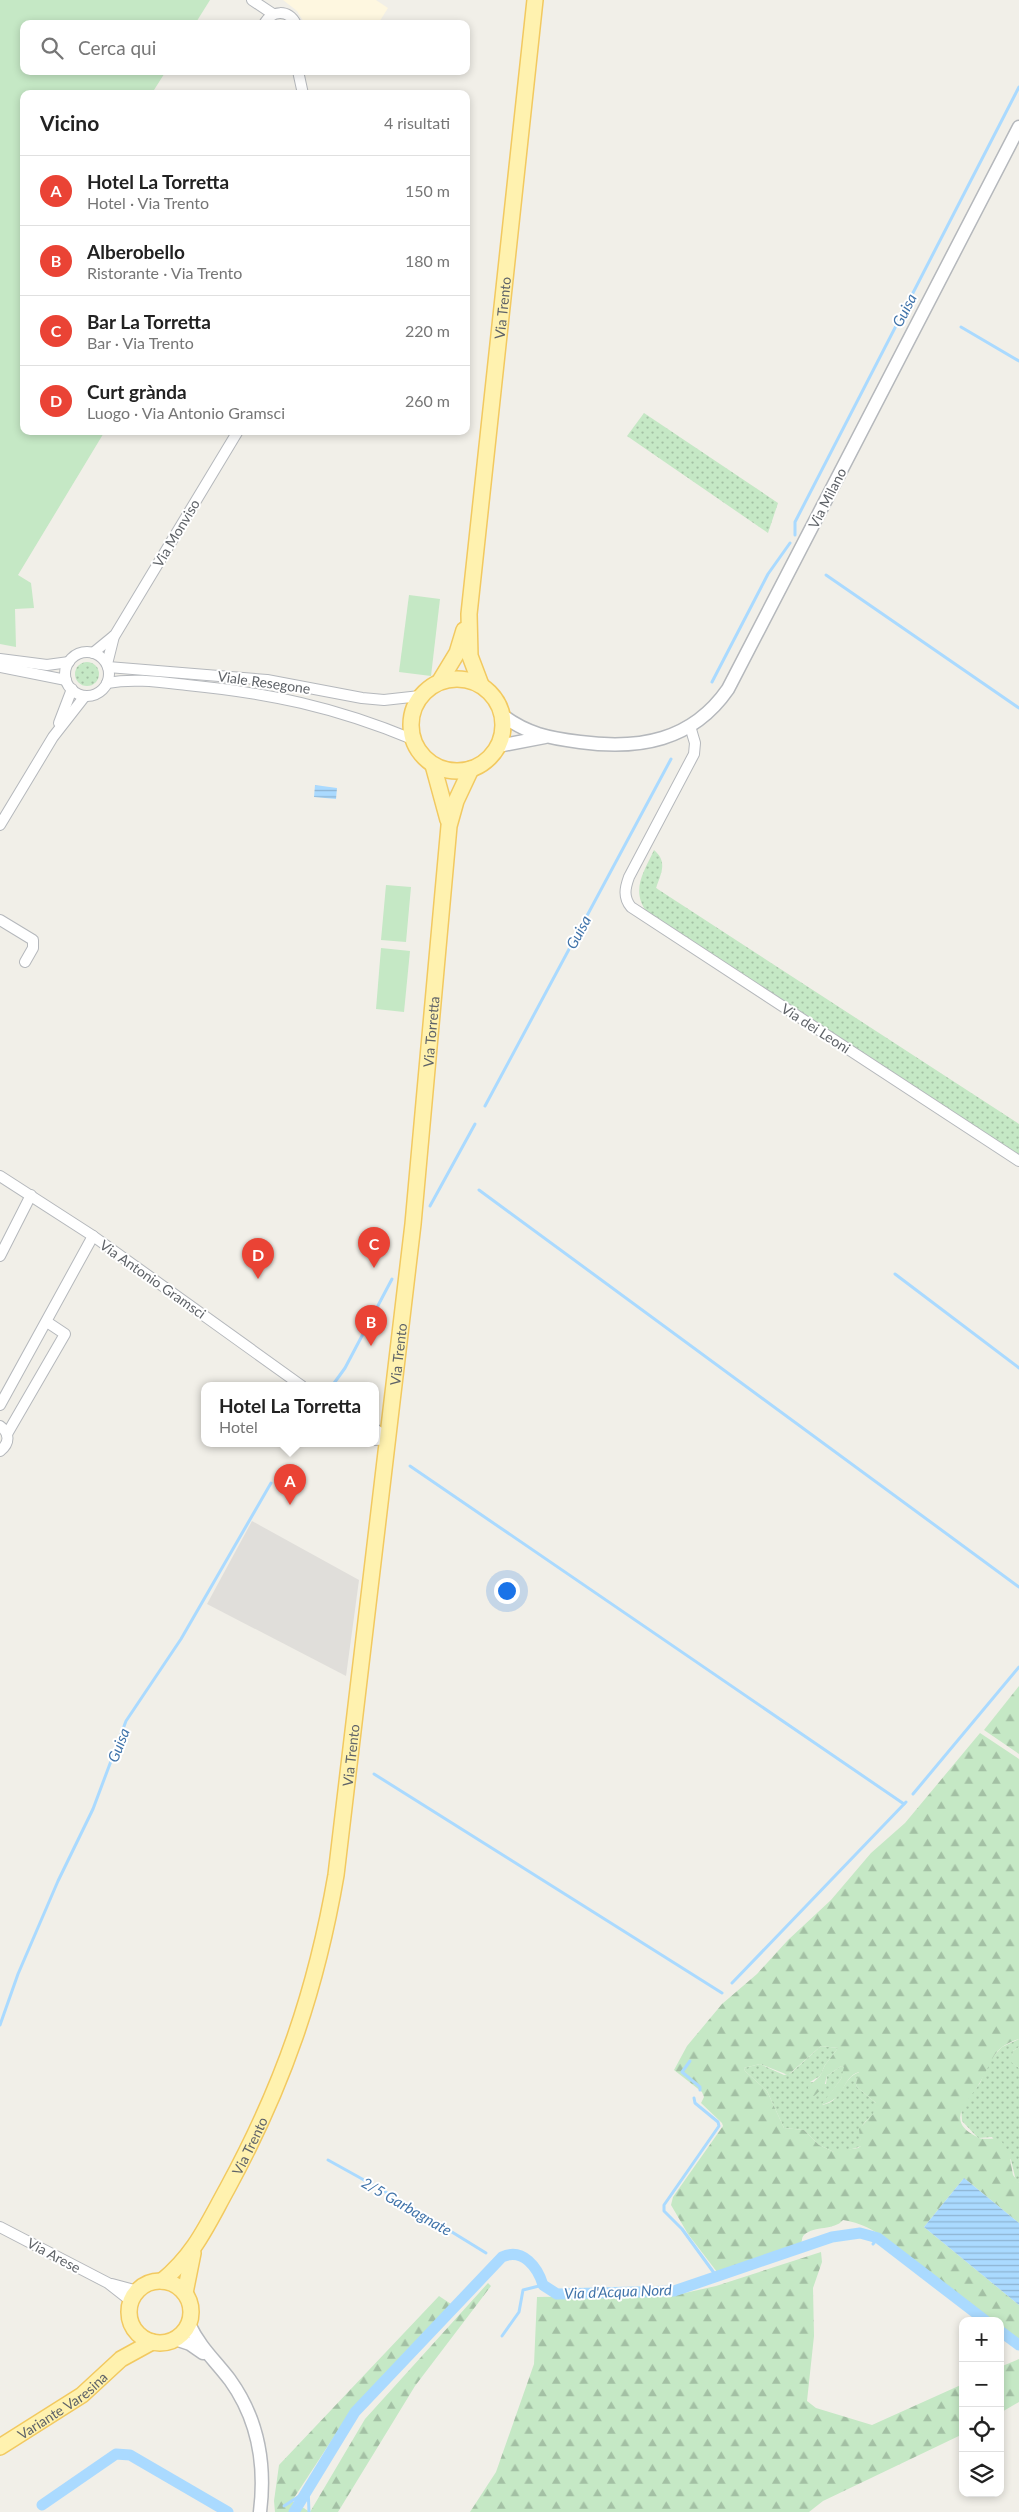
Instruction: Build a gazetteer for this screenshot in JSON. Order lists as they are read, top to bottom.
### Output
{
  "streets": {
    "main road": ["Via Trento", "Via Torretta", "Variante Varesina"],
    "street": [
      "Via Milano",
      "Via Monviso",
      "Viale Resegone",
      "Via dei Leoni",
      "Via Antonio Gramsci",
      "Via Arese"
    ]
  },
  "crossings": [
    ["Via Trento", "Via Torretta"],
    ["Via Trento", "Via Arese"],
    ["Via Trento", "Variante Varesina"],
    ["Via Milano", "Via dei Leoni"],
    ["Via Monviso", "Viale Resegone"],
    ["Viale Resegone", "Via Torretta"],
    ["Via Arese", "Variante Varesina"]
  ],
  "water": ["Guisa", "2/5 Garbagnate", "Via d'Acqua Nord"],
  "page": {
    "search": "Cerca qui",
    "heading": ["Vicino", "4 risultati"],
    "list": [
      {
        "mark": "A",
        "name": "Hotel La Torretta",
        "note": "Hotel · Via Trento",
        "value": "150 m"
      },
      {
        "mark": "B",
        "name": "Alberobello",
        "note": "Ristorante · Via Trento",
        "value": "180 m"
      },
      {
        "mark": "C",
        "name": "Bar La Torretta",
        "note": "Bar · Via Trento",
        "value": "220 m"
      },
      {
        "mark": "D",
        "name": "Curt grànda",
        "note": "Luogo · Via Antonio Gramsci",
        "value": "260 m"
      }
    ],
    "pins": [
      "C",
      "D",
      "B",
      "A"
    ],
    "popup": ["Hotel La Torretta", "Hotel"],
    "map_buttons": ["+", "−"]
  }
}
